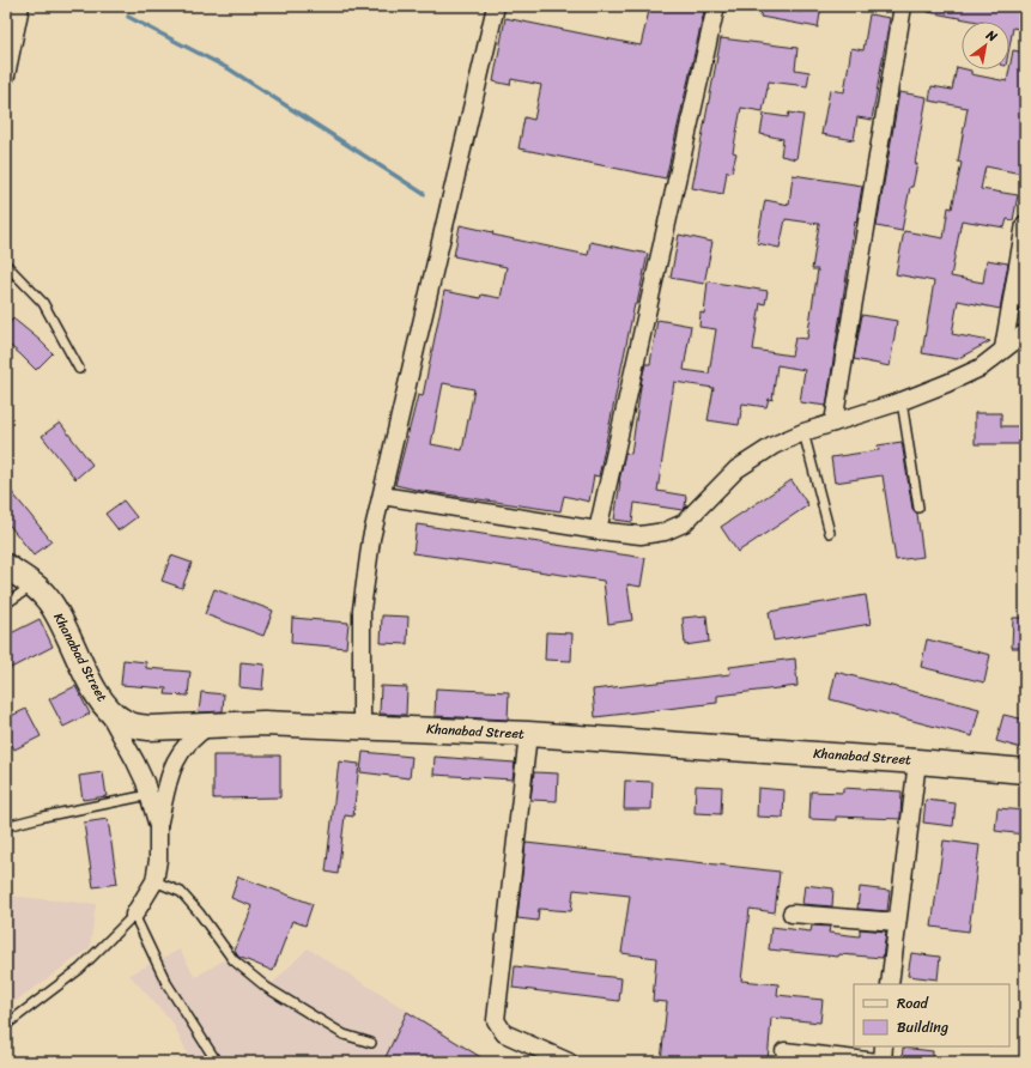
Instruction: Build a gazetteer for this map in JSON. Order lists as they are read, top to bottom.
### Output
{
  "streets": {
    "main road": ["Khanabad Street"]
  },
  "legend": ["Road", "Building"],
  "north": "top right"
}
